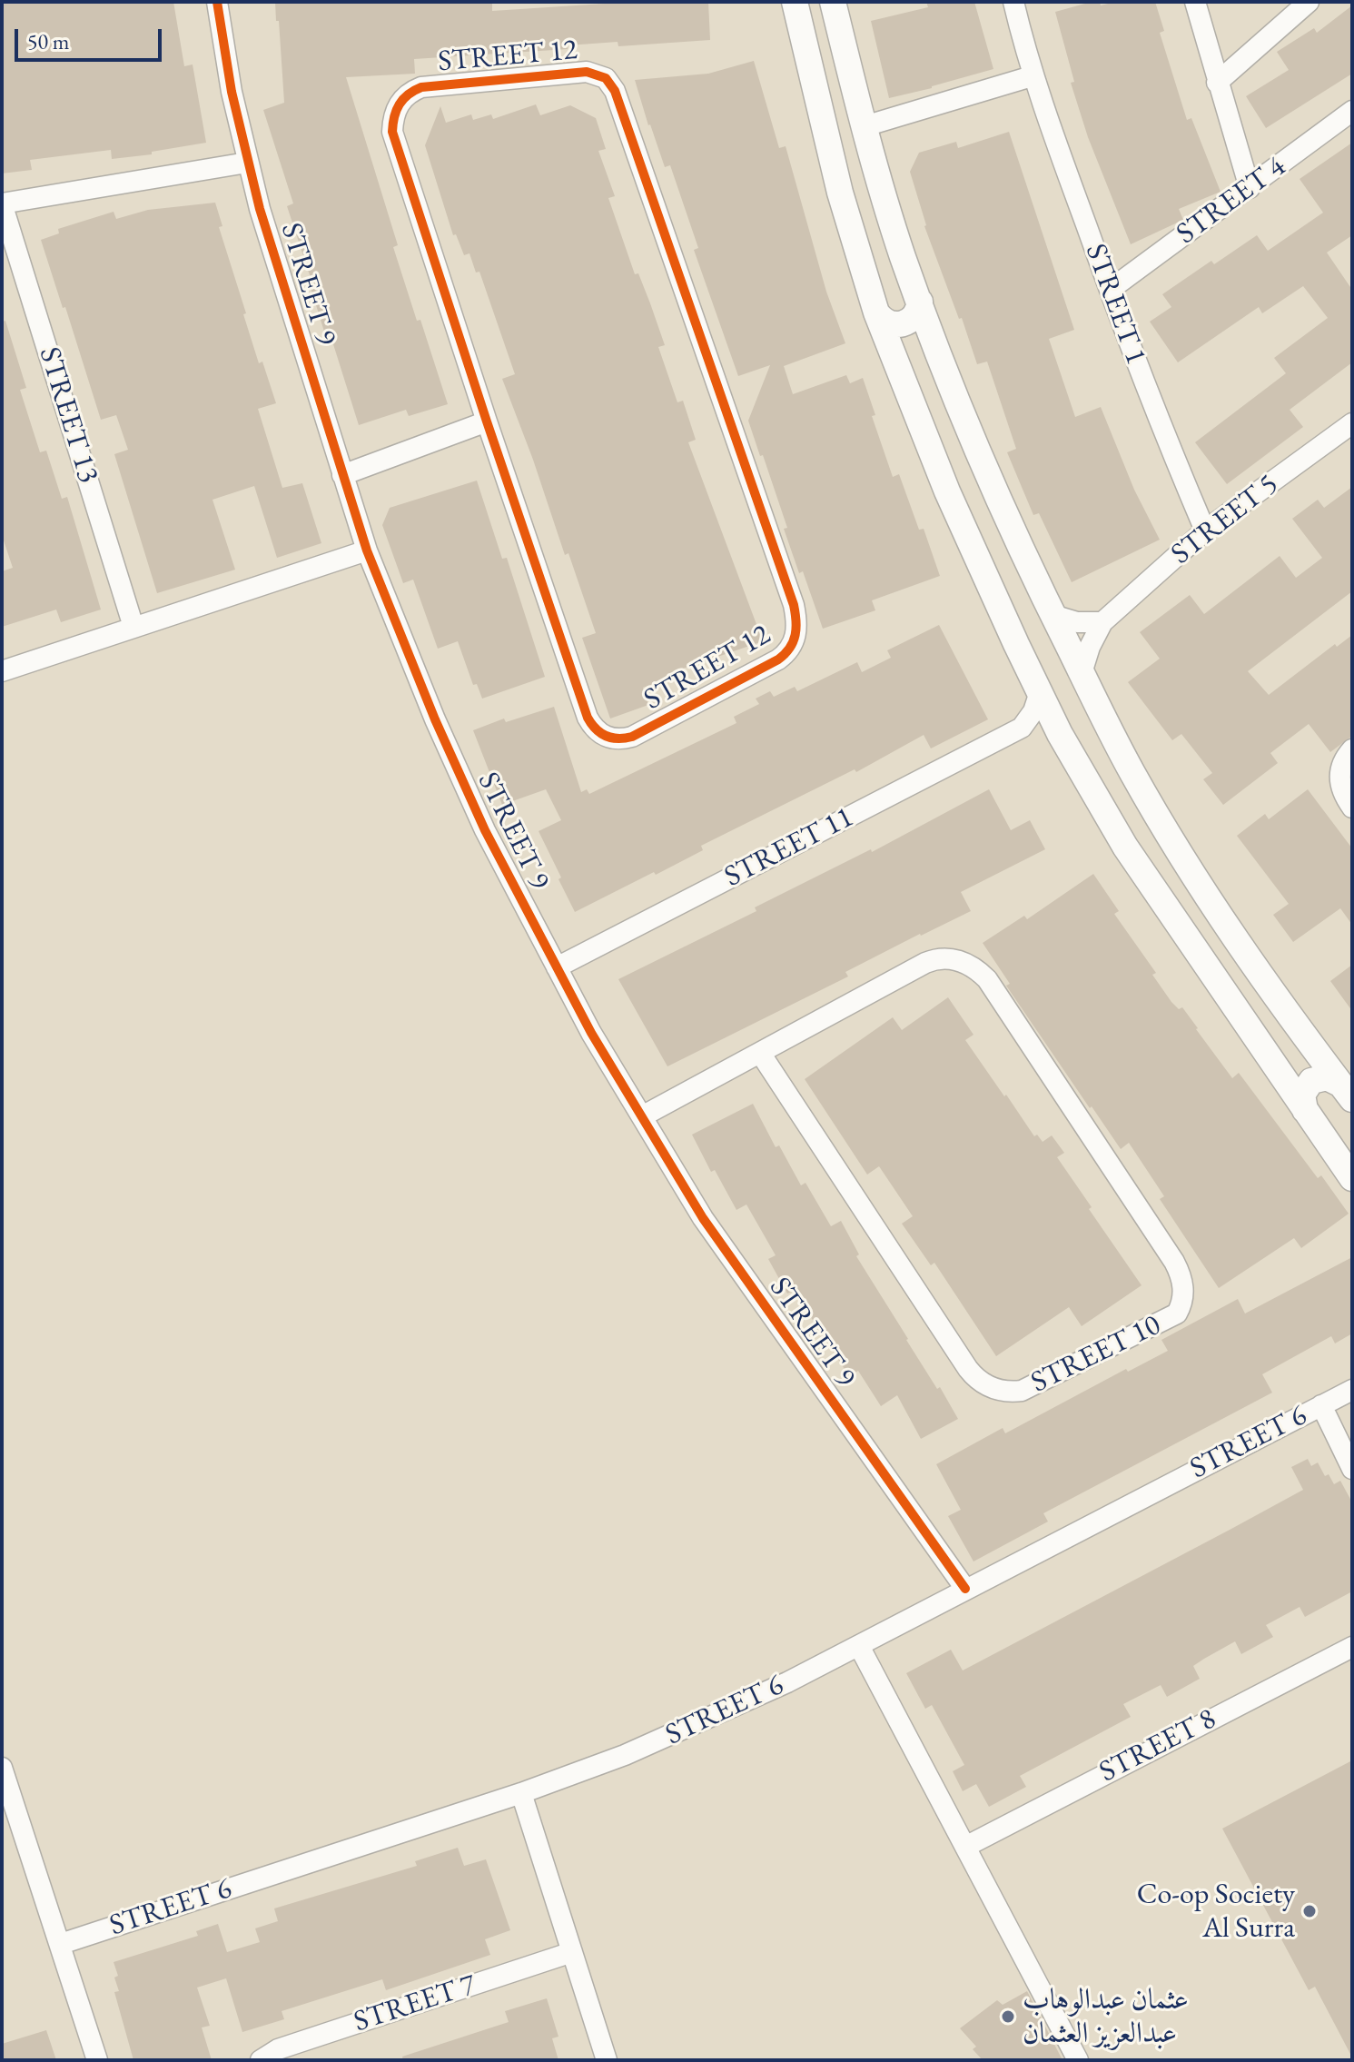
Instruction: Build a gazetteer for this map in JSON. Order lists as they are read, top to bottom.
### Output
{
  "streets": {
    "street": [
      "STREET 12",
      "STREET 4",
      "STREET 9",
      "STREET 1",
      "STREET 13",
      "STREET 5",
      "STREET 11",
      "STREET 10",
      "STREET 6",
      "STREET 8",
      "STREET 7"
    ]
  },
  "crossings": [
    ["STREET 4", "STREET 1"],
    ["STREET 9", "STREET 13"],
    ["STREET 9", "STREET 11"],
    ["STREET 9", "STREET 10"],
    ["STREET 9", "STREET 6"],
    ["STREET 1", "STREET 5"]
  ],
  "places": ["Co-op Society Al Surra", "عثمان عبدالوهاب عبدالعزيز العثمان"],
  "scale_bar": "50 m"
}
